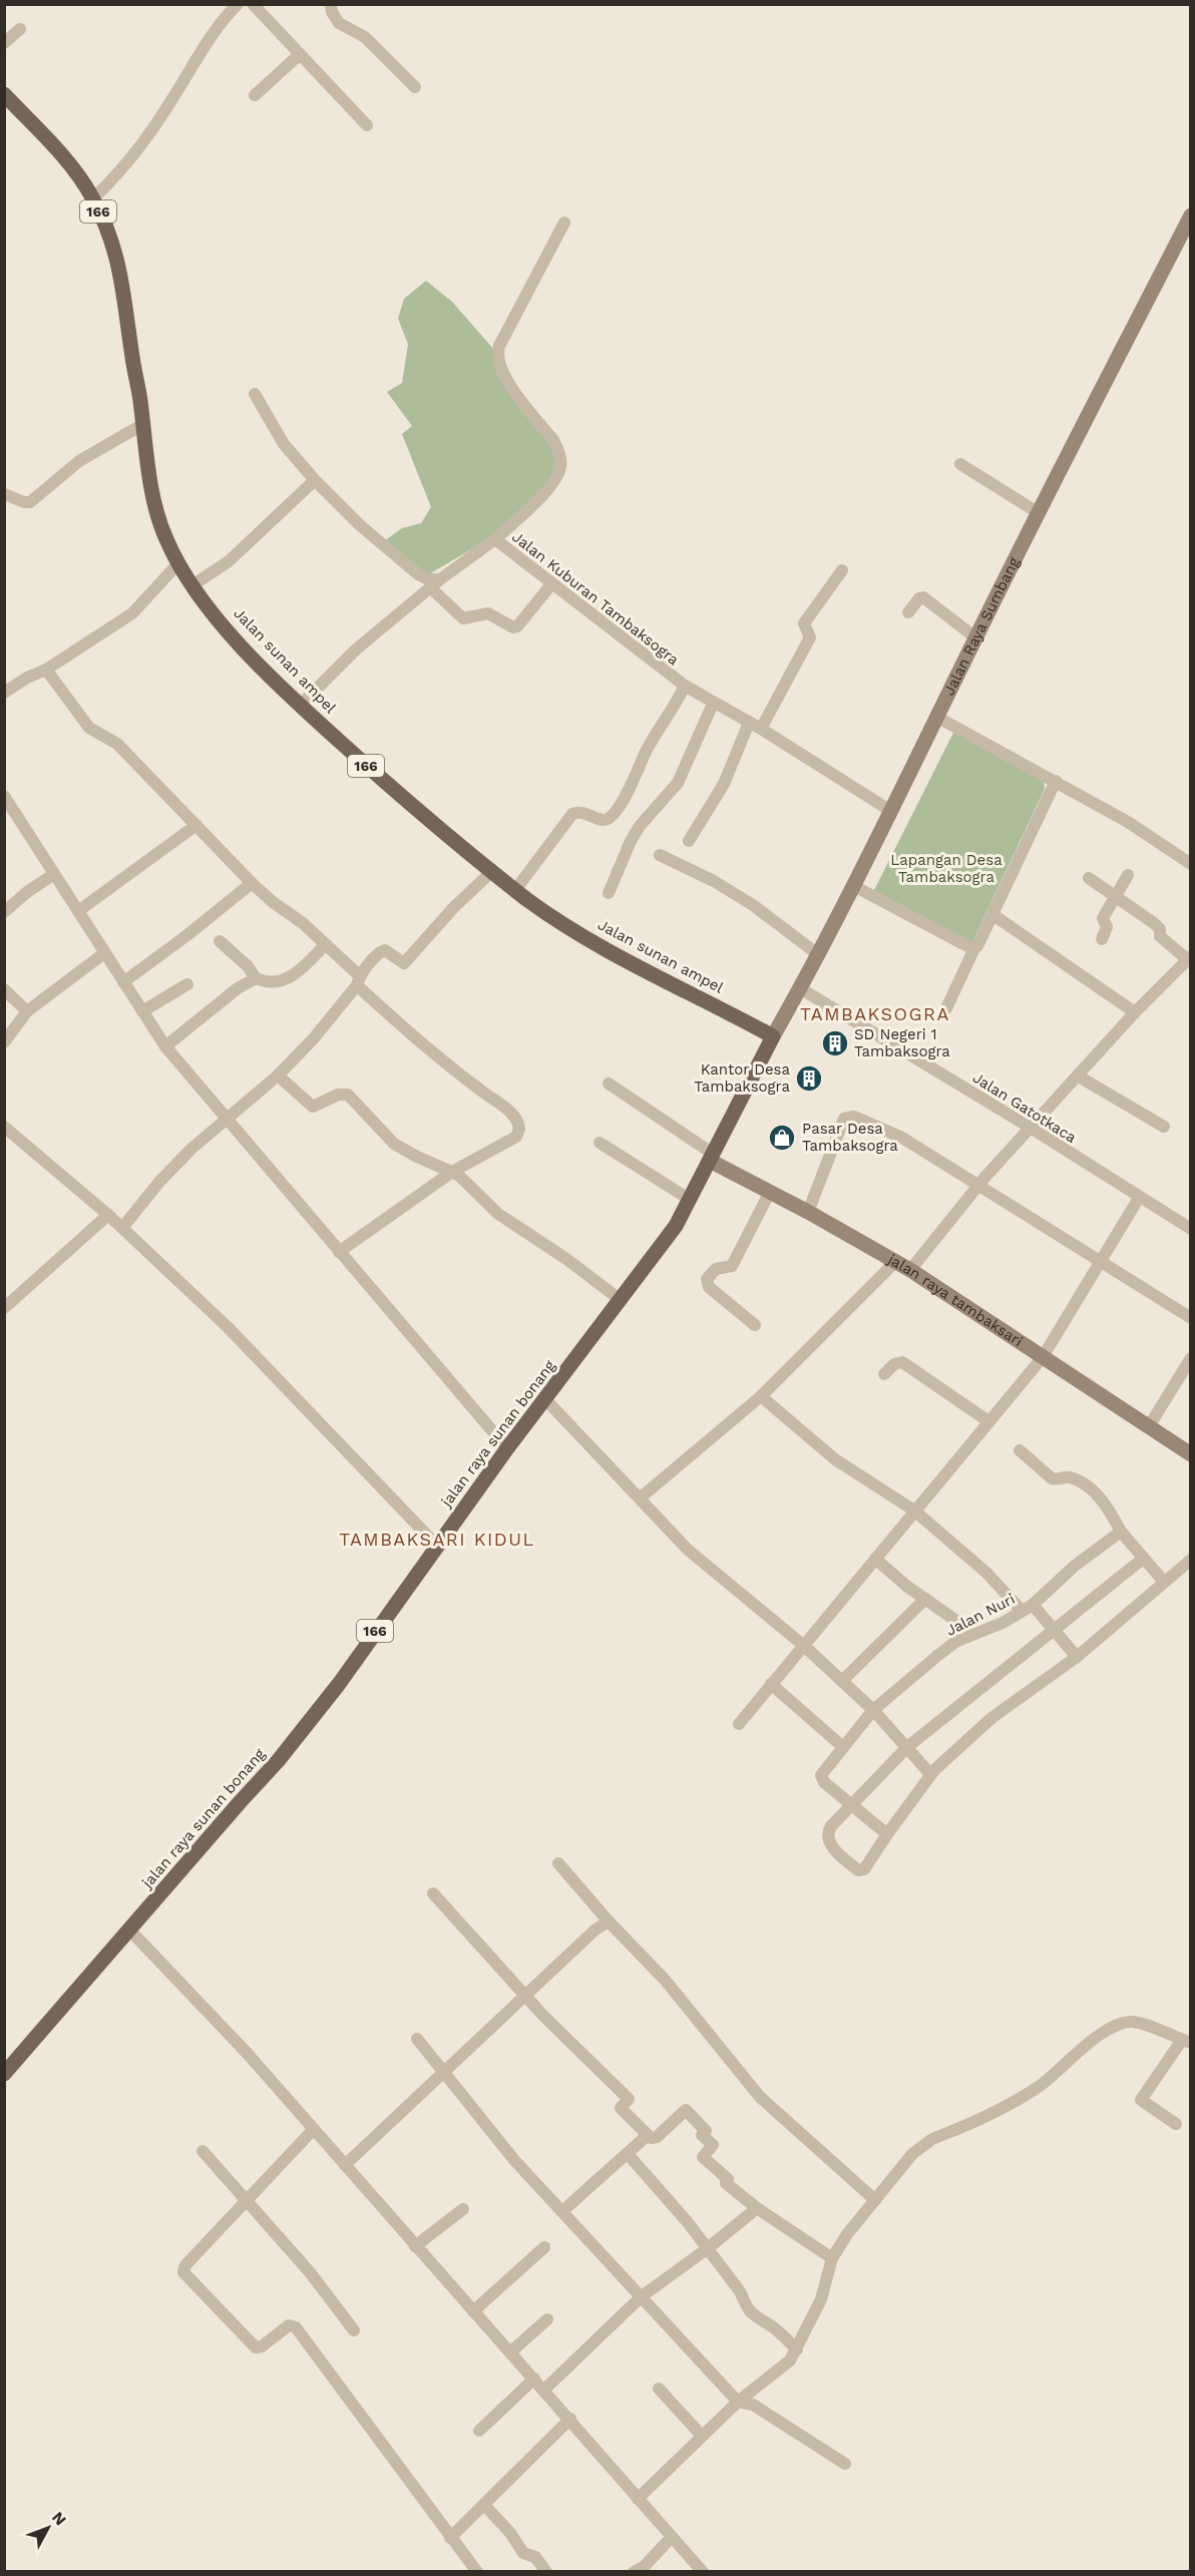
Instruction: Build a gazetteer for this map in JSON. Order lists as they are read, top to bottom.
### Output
{
  "streets": {
    "main road": ["166", "Jalan sunan ampel", "jalan raya sunan bonang"],
    "street": [
      "Jalan Kuburan Tambaksogra",
      "Jalan Raya Sumbang",
      "Jalan Gatotkaca",
      "jalan raya tambaksari",
      "Jalan Nuri"
    ]
  },
  "crossings": [
    ["Jalan Kuburan Tambaksogra", "Jalan Raya Sumbang"],
    ["Jalan Kuburan Tambaksogra", "Jalan sunan ampel"],
    ["Jalan Raya Sumbang", "Jalan sunan ampel"],
    ["Jalan Raya Sumbang", "Jalan Gatotkaca"],
    ["Jalan Raya Sumbang", "jalan raya sunan bonang"],
    ["Jalan sunan ampel", "jalan raya sunan bonang"],
    ["jalan raya tambaksari", "jalan raya sunan bonang"]
  ],
  "districts": ["TAMBAKSOGRA", "TAMBAKSARI KIDUL"],
  "parks": ["Lapangan Desa Tambaksogra"],
  "places": {
    "building": ["SD Negeri 1 Tambaksogra", "Kantor Desa Tambaksogra"],
    "shop": ["Pasar Desa Tambaksogra"]
  },
  "north": "top right"
}
